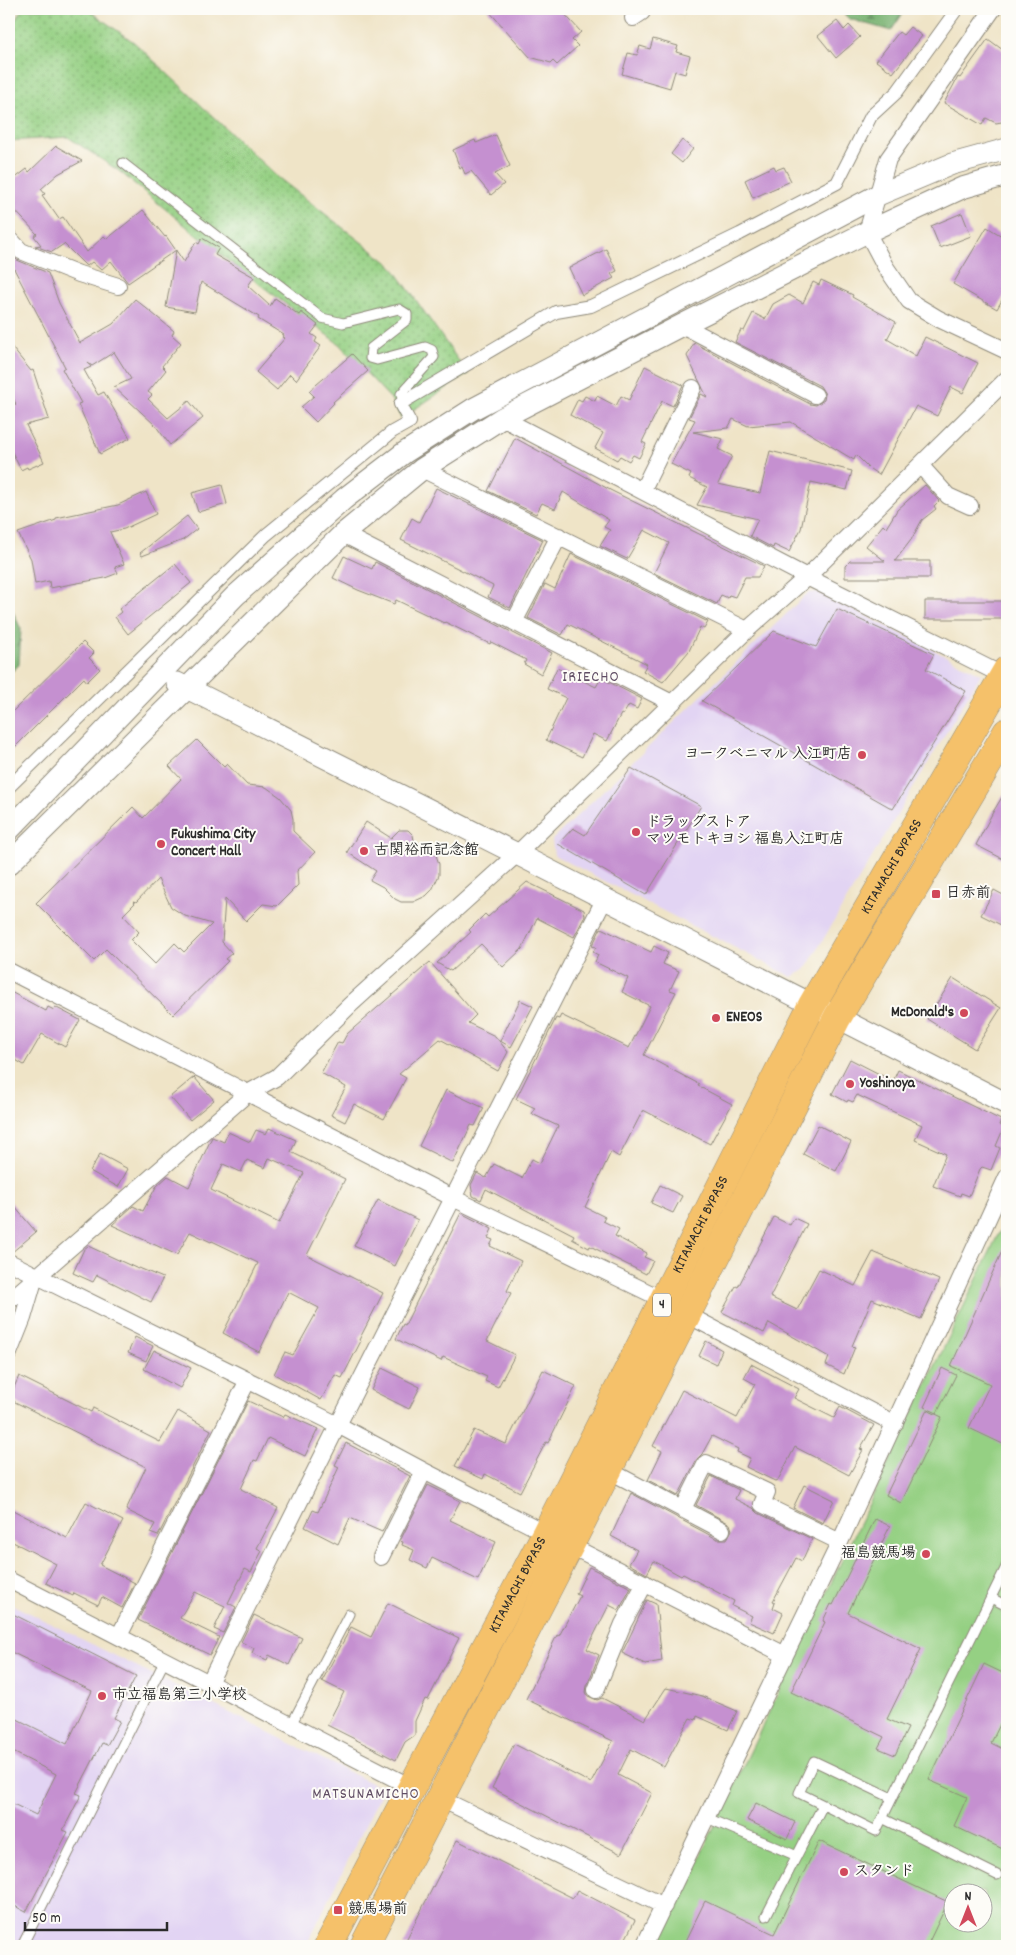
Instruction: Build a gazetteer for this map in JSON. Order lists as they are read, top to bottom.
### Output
{
  "streets": {
    "highway": ["KITAMACHI BYPASS", "4"]
  },
  "districts": ["IRIECHO", "MATSUNAMICHO"],
  "places": {
    "other": [
      "ヨークベニマル 入江町店",
      "ドラッグストア マツモトキヨシ 福島入江町店",
      "Fukushima City Concert Hall",
      "古関裕而記念館",
      "McDonald's",
      "ENEOS",
      "Yoshinoya",
      "福島競馬場",
      "市立福島第三小学校",
      "スタンド"
    ],
    "transit": ["日赤前", "競馬場前"]
  },
  "scale_bar": "50 m",
  "north": "top"
}
